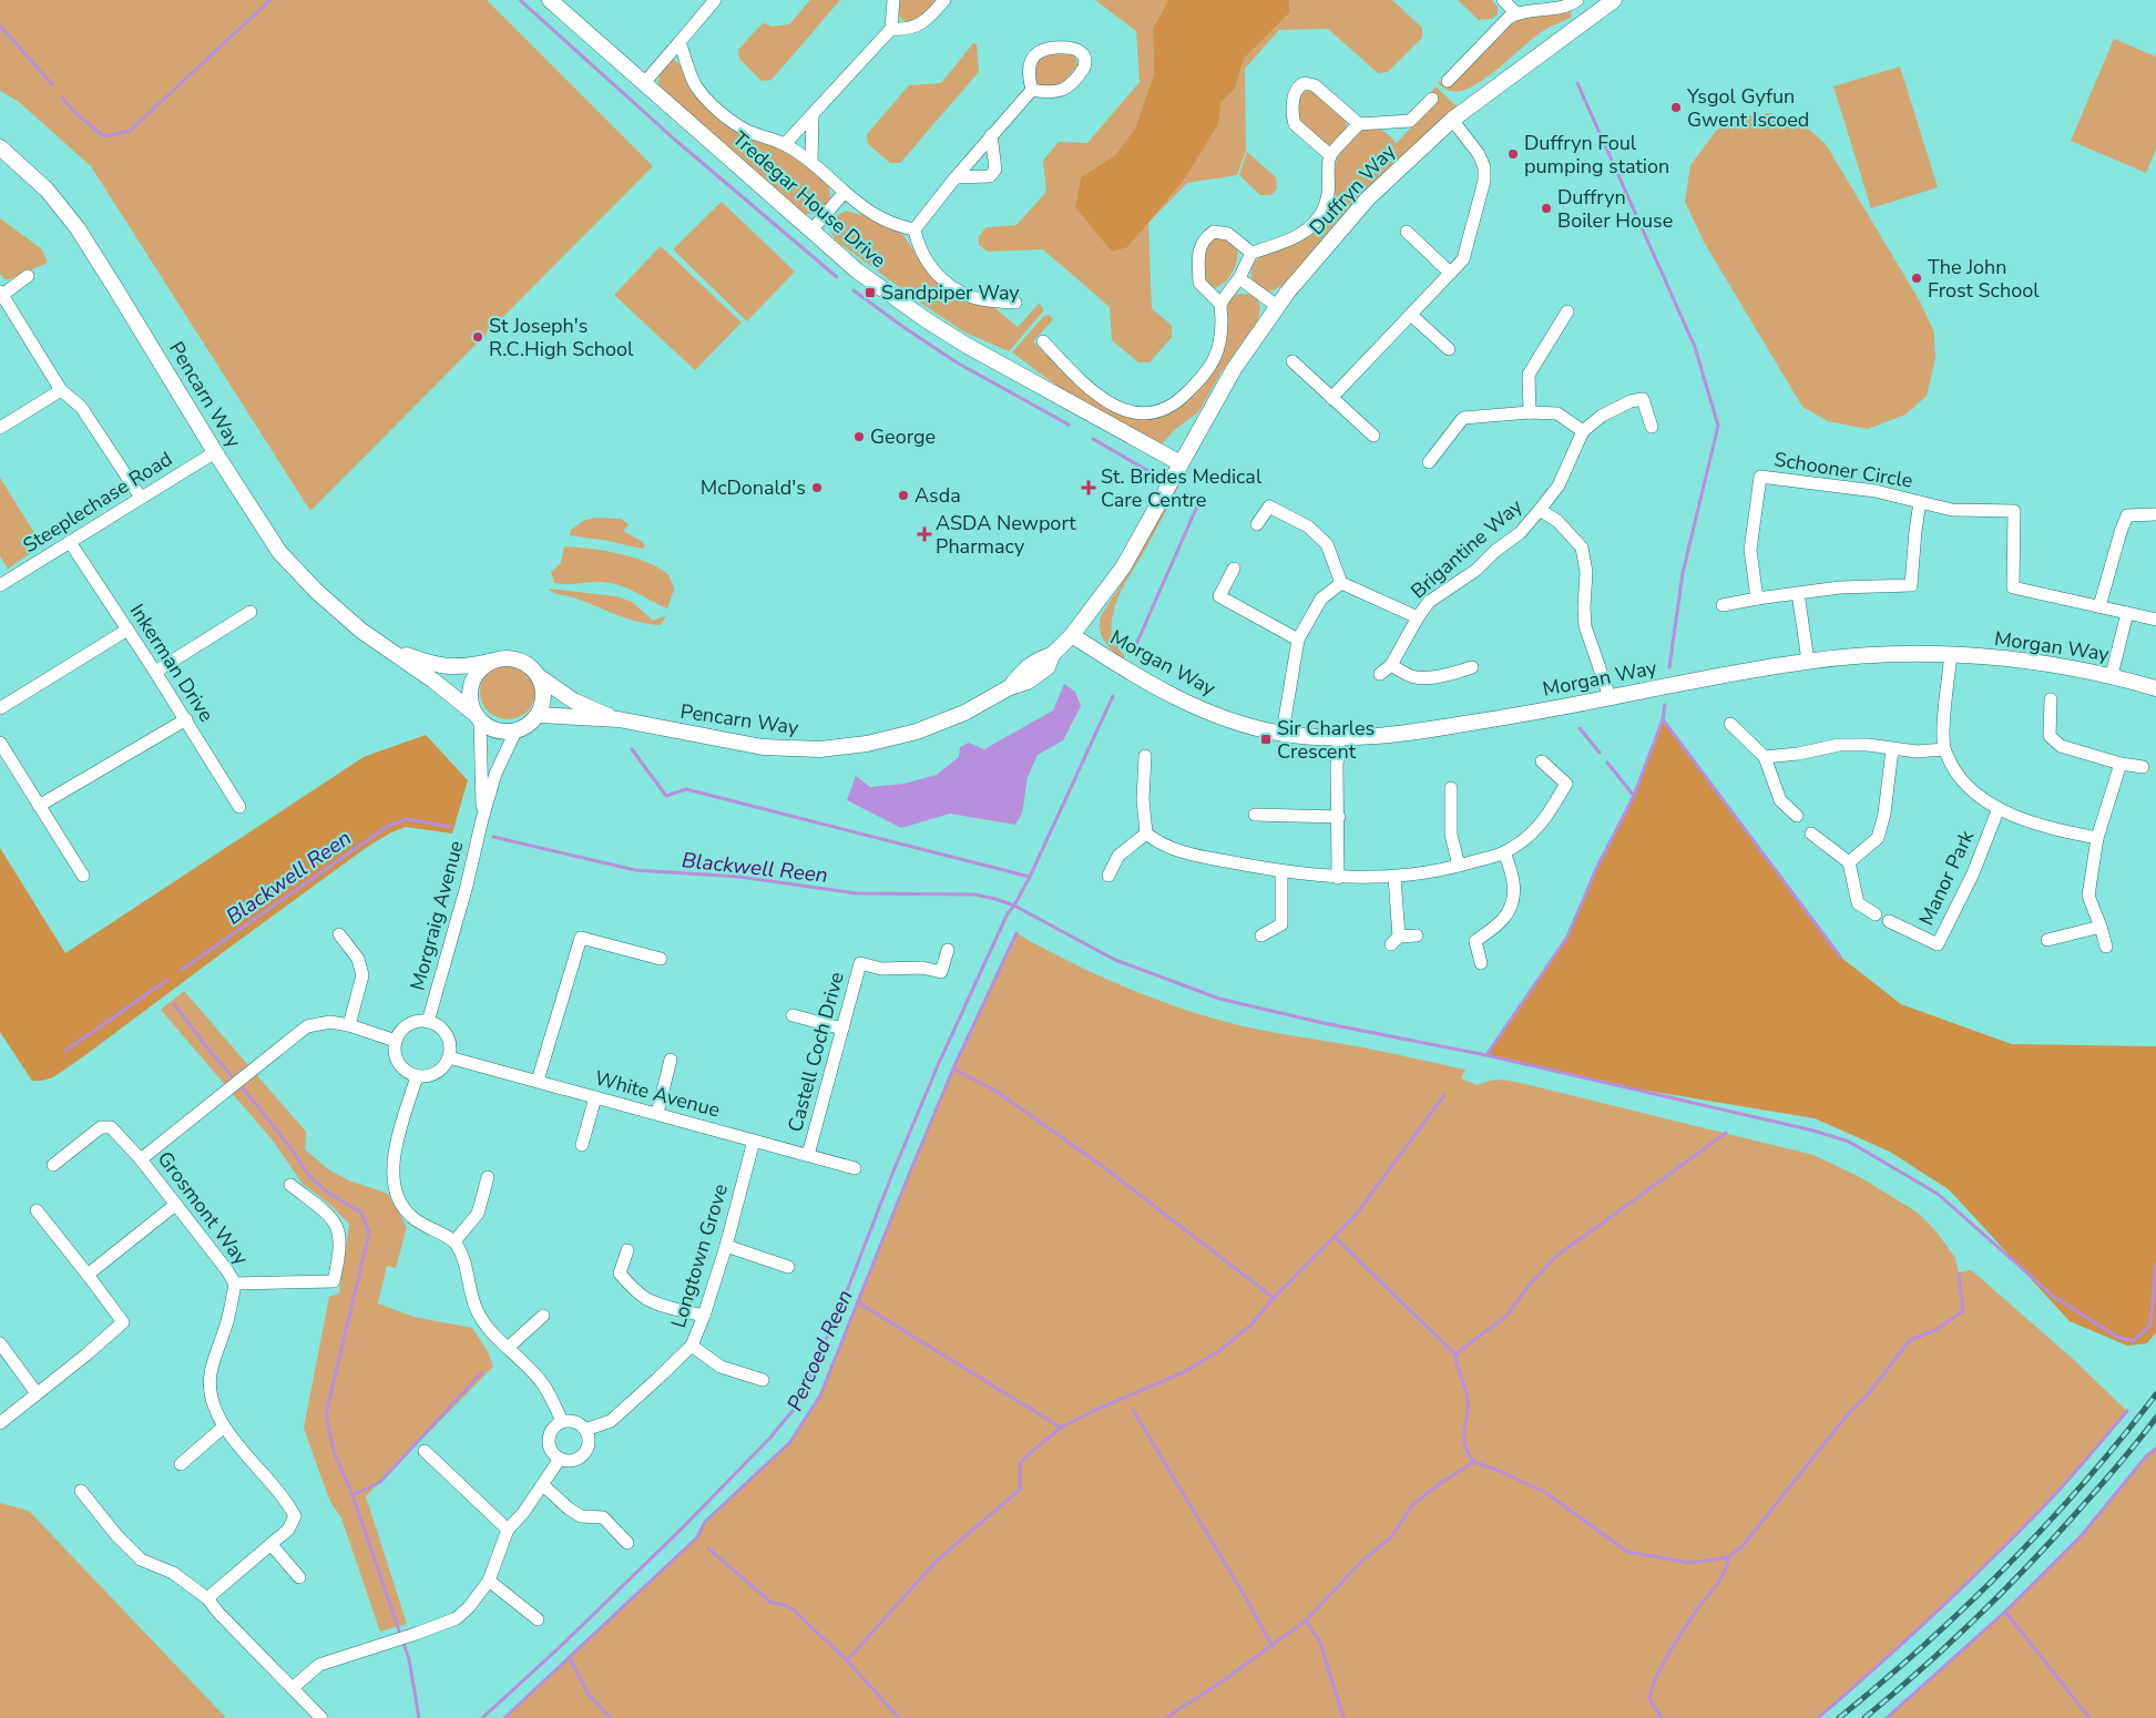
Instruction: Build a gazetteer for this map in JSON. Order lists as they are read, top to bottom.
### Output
{
  "streets": {
    "street": [
      "Duffryn Way",
      "Tredegar House Drive",
      "Pencarn Way",
      "Schooner Circle",
      "Steeplechase Road",
      "Brigantine Way",
      "Morgan Way",
      "Inkerman Drive",
      "Manor Park",
      "Morgraig Avenue",
      "Castell Coch Drive",
      "White Avenue",
      "Grosmont Way",
      "Longtown Grove"
    ]
  },
  "crossings": [
    ["Duffryn Way", "Tredegar House Drive"],
    ["Duffryn Way", "Pencarn Way"],
    ["Tredegar House Drive", "Pencarn Way"],
    ["Pencarn Way", "Steeplechase Road"],
    ["Pencarn Way", "Morgan Way"],
    ["Pencarn Way", "Morgraig Avenue"],
    ["Steeplechase Road", "Inkerman Drive"],
    ["Morgraig Avenue", "White Avenue"],
    ["Morgraig Avenue", "Grosmont Way"],
    ["Castell Coch Drive", "White Avenue"],
    ["White Avenue", "Grosmont Way"],
    ["White Avenue", "Longtown Grove"]
  ],
  "water": ["Blackwell Reen", "Percoed Reen"],
  "places": {
    "other": [
      "Ysgol Gyfun Gwent Iscoed",
      "Duffryn Foul pumping station",
      "Duffryn Boiler House",
      "The John Frost School",
      "St Joseph's R.C.High School",
      "George",
      "McDonald's",
      "Asda"
    ],
    "transit": ["Sandpiper Way", "Sir Charles Crescent"],
    "health": ["St. Brides Medical Care Centre", "ASDA Newport Pharmacy"]
  }
}
